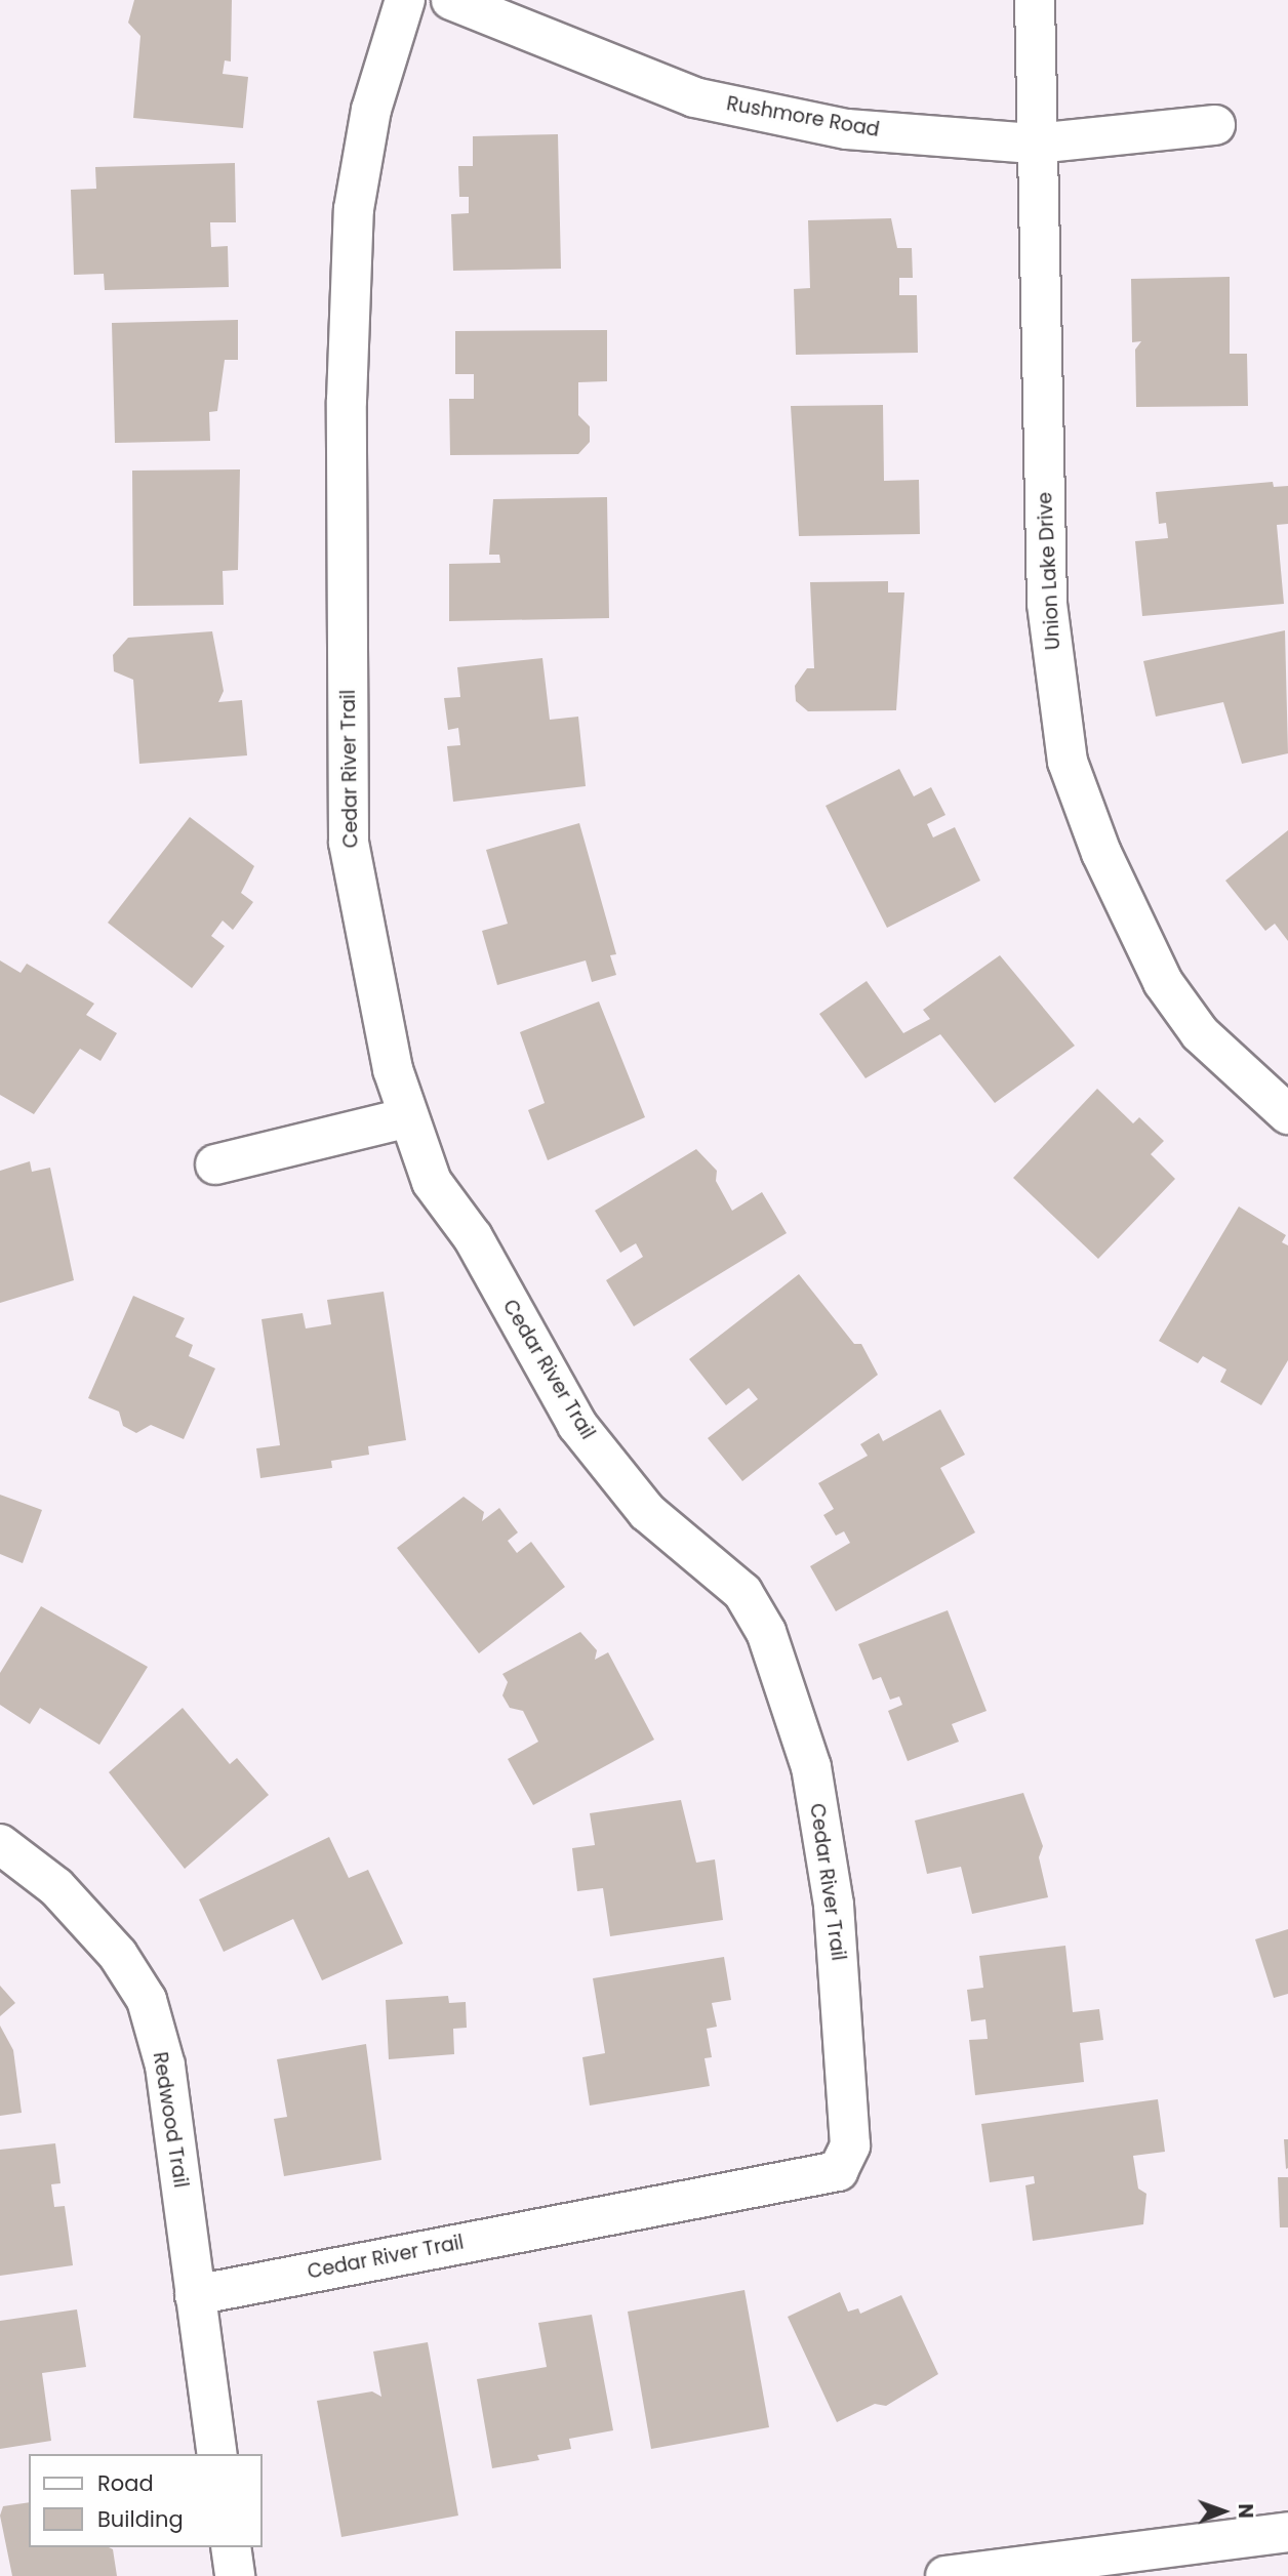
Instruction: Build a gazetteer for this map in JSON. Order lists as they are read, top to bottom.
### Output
{
  "streets": {
    "street": [
      "Rushmore Road",
      "Union Lake Drive",
      "Cedar River Trail",
      "Redwood Trail"
    ]
  },
  "crossings": [
    ["Rushmore Road", "Union Lake Drive"],
    ["Cedar River Trail", "Redwood Trail"]
  ],
  "legend": ["Road", "Building"],
  "north": "right"
}
